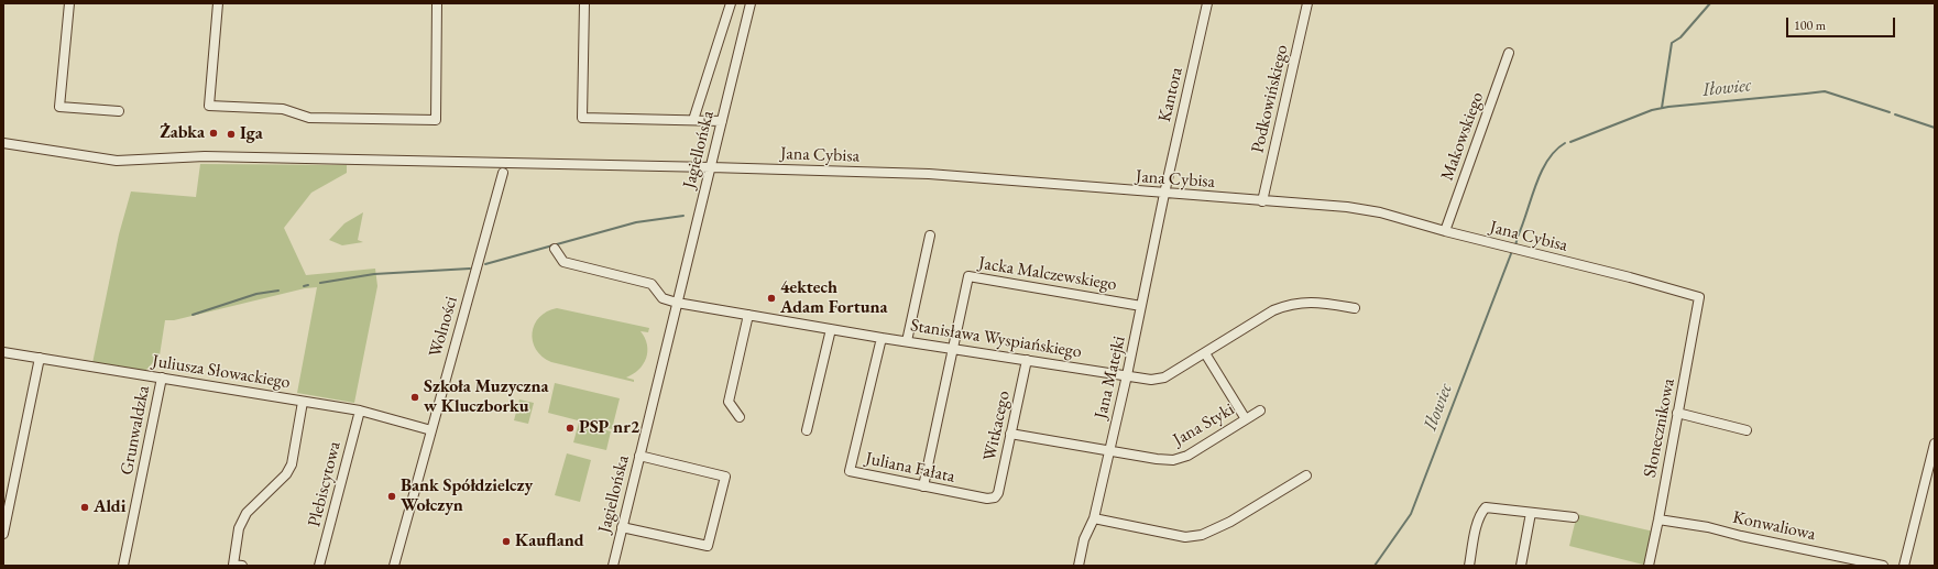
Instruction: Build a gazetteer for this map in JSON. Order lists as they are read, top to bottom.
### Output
{
  "streets": {
    "street": [
      "Kantora",
      "Podkowińskiego",
      "Makowskiego",
      "Jagiellońska",
      "Jana Cybisa",
      "Jacka Malczewskiego",
      "Wolności",
      "Stanisława Wyspiańskiego",
      "Juliusza Słowackiego",
      "Jana Matejki",
      "Jana Styki",
      "Witkacego",
      "Słonecznikowa",
      "Grunwaldzka",
      "Juliana Fałata",
      "Plebiscytowa",
      "Konwaliowa"
    ]
  },
  "crossings": [
    ["Kantora", "Jana Cybisa"],
    ["Kantora", "Jana Matejki"],
    ["Podkowińskiego", "Jana Cybisa"],
    ["Makowskiego", "Jana Cybisa"],
    ["Jagiellońska", "Jana Cybisa"],
    ["Jagiellońska", "Stanisława Wyspiańskiego"],
    ["Jana Cybisa", "Jana Matejki"],
    ["Jana Cybisa", "Słonecznikowa"],
    ["Jacka Malczewskiego", "Stanisława Wyspiańskiego"],
    ["Jacka Malczewskiego", "Jana Matejki"],
    ["Wolności", "Juliusza Słowackiego"],
    ["Stanisława Wyspiańskiego", "Jana Matejki"],
    ["Stanisława Wyspiańskiego", "Witkacego"],
    ["Stanisława Wyspiańskiego", "Juliana Fałata"],
    ["Juliusza Słowackiego", "Grunwaldzka"],
    ["Juliusza Słowackiego", "Plebiscytowa"],
    ["Jana Matejki", "Jana Styki"],
    ["Jana Styki", "Witkacego"],
    ["Witkacego", "Juliana Fałata"],
    ["Słonecznikowa", "Konwaliowa"]
  ],
  "water": ["Iłowiec"],
  "places": [
    "Żabka",
    "Iga",
    "4ektech Adam Fortuna",
    "Szkoła Muzyczna w Kluczborku",
    "PSP nr2",
    "Bank Spółdzielczy Wołczyn",
    "Aldi",
    "Kaufland"
  ],
  "scale_bar": "100 m"
}
